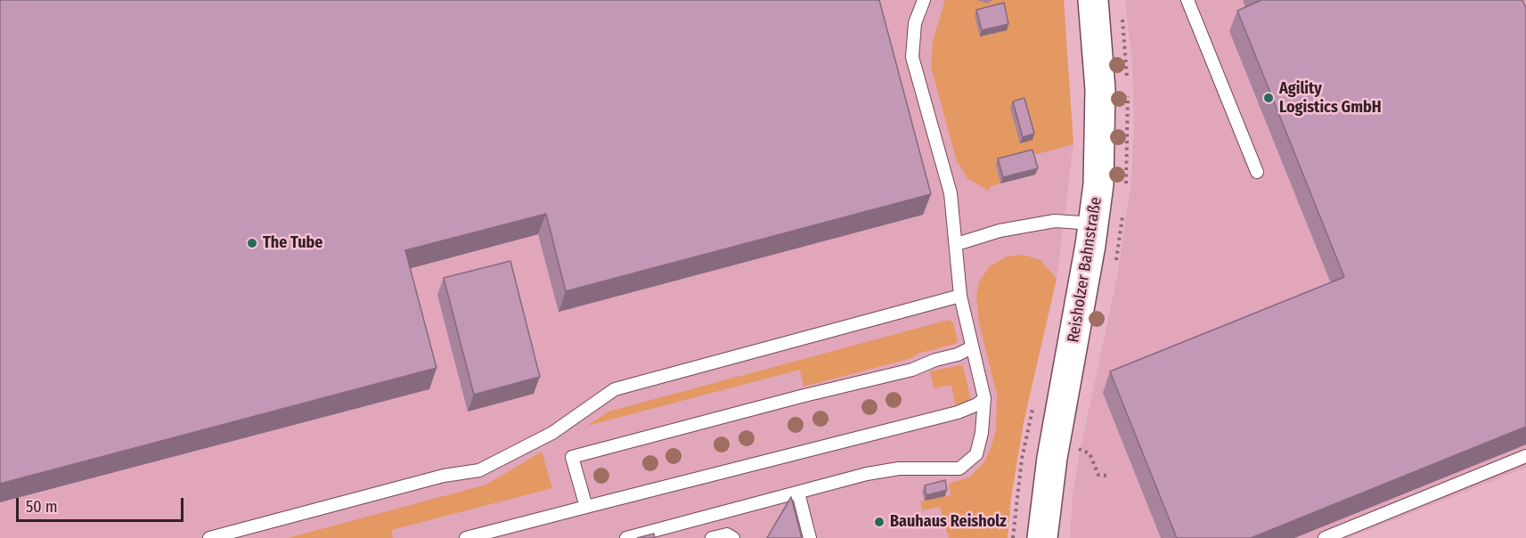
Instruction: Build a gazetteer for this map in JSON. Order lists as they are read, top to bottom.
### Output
{
  "streets": {
    "main road": ["Reisholzer Bahnstraße"]
  },
  "places": ["Agility Logistics GmbH", "The Tube", "Bauhaus Reisholz"],
  "scale_bar": "50 m"
}
